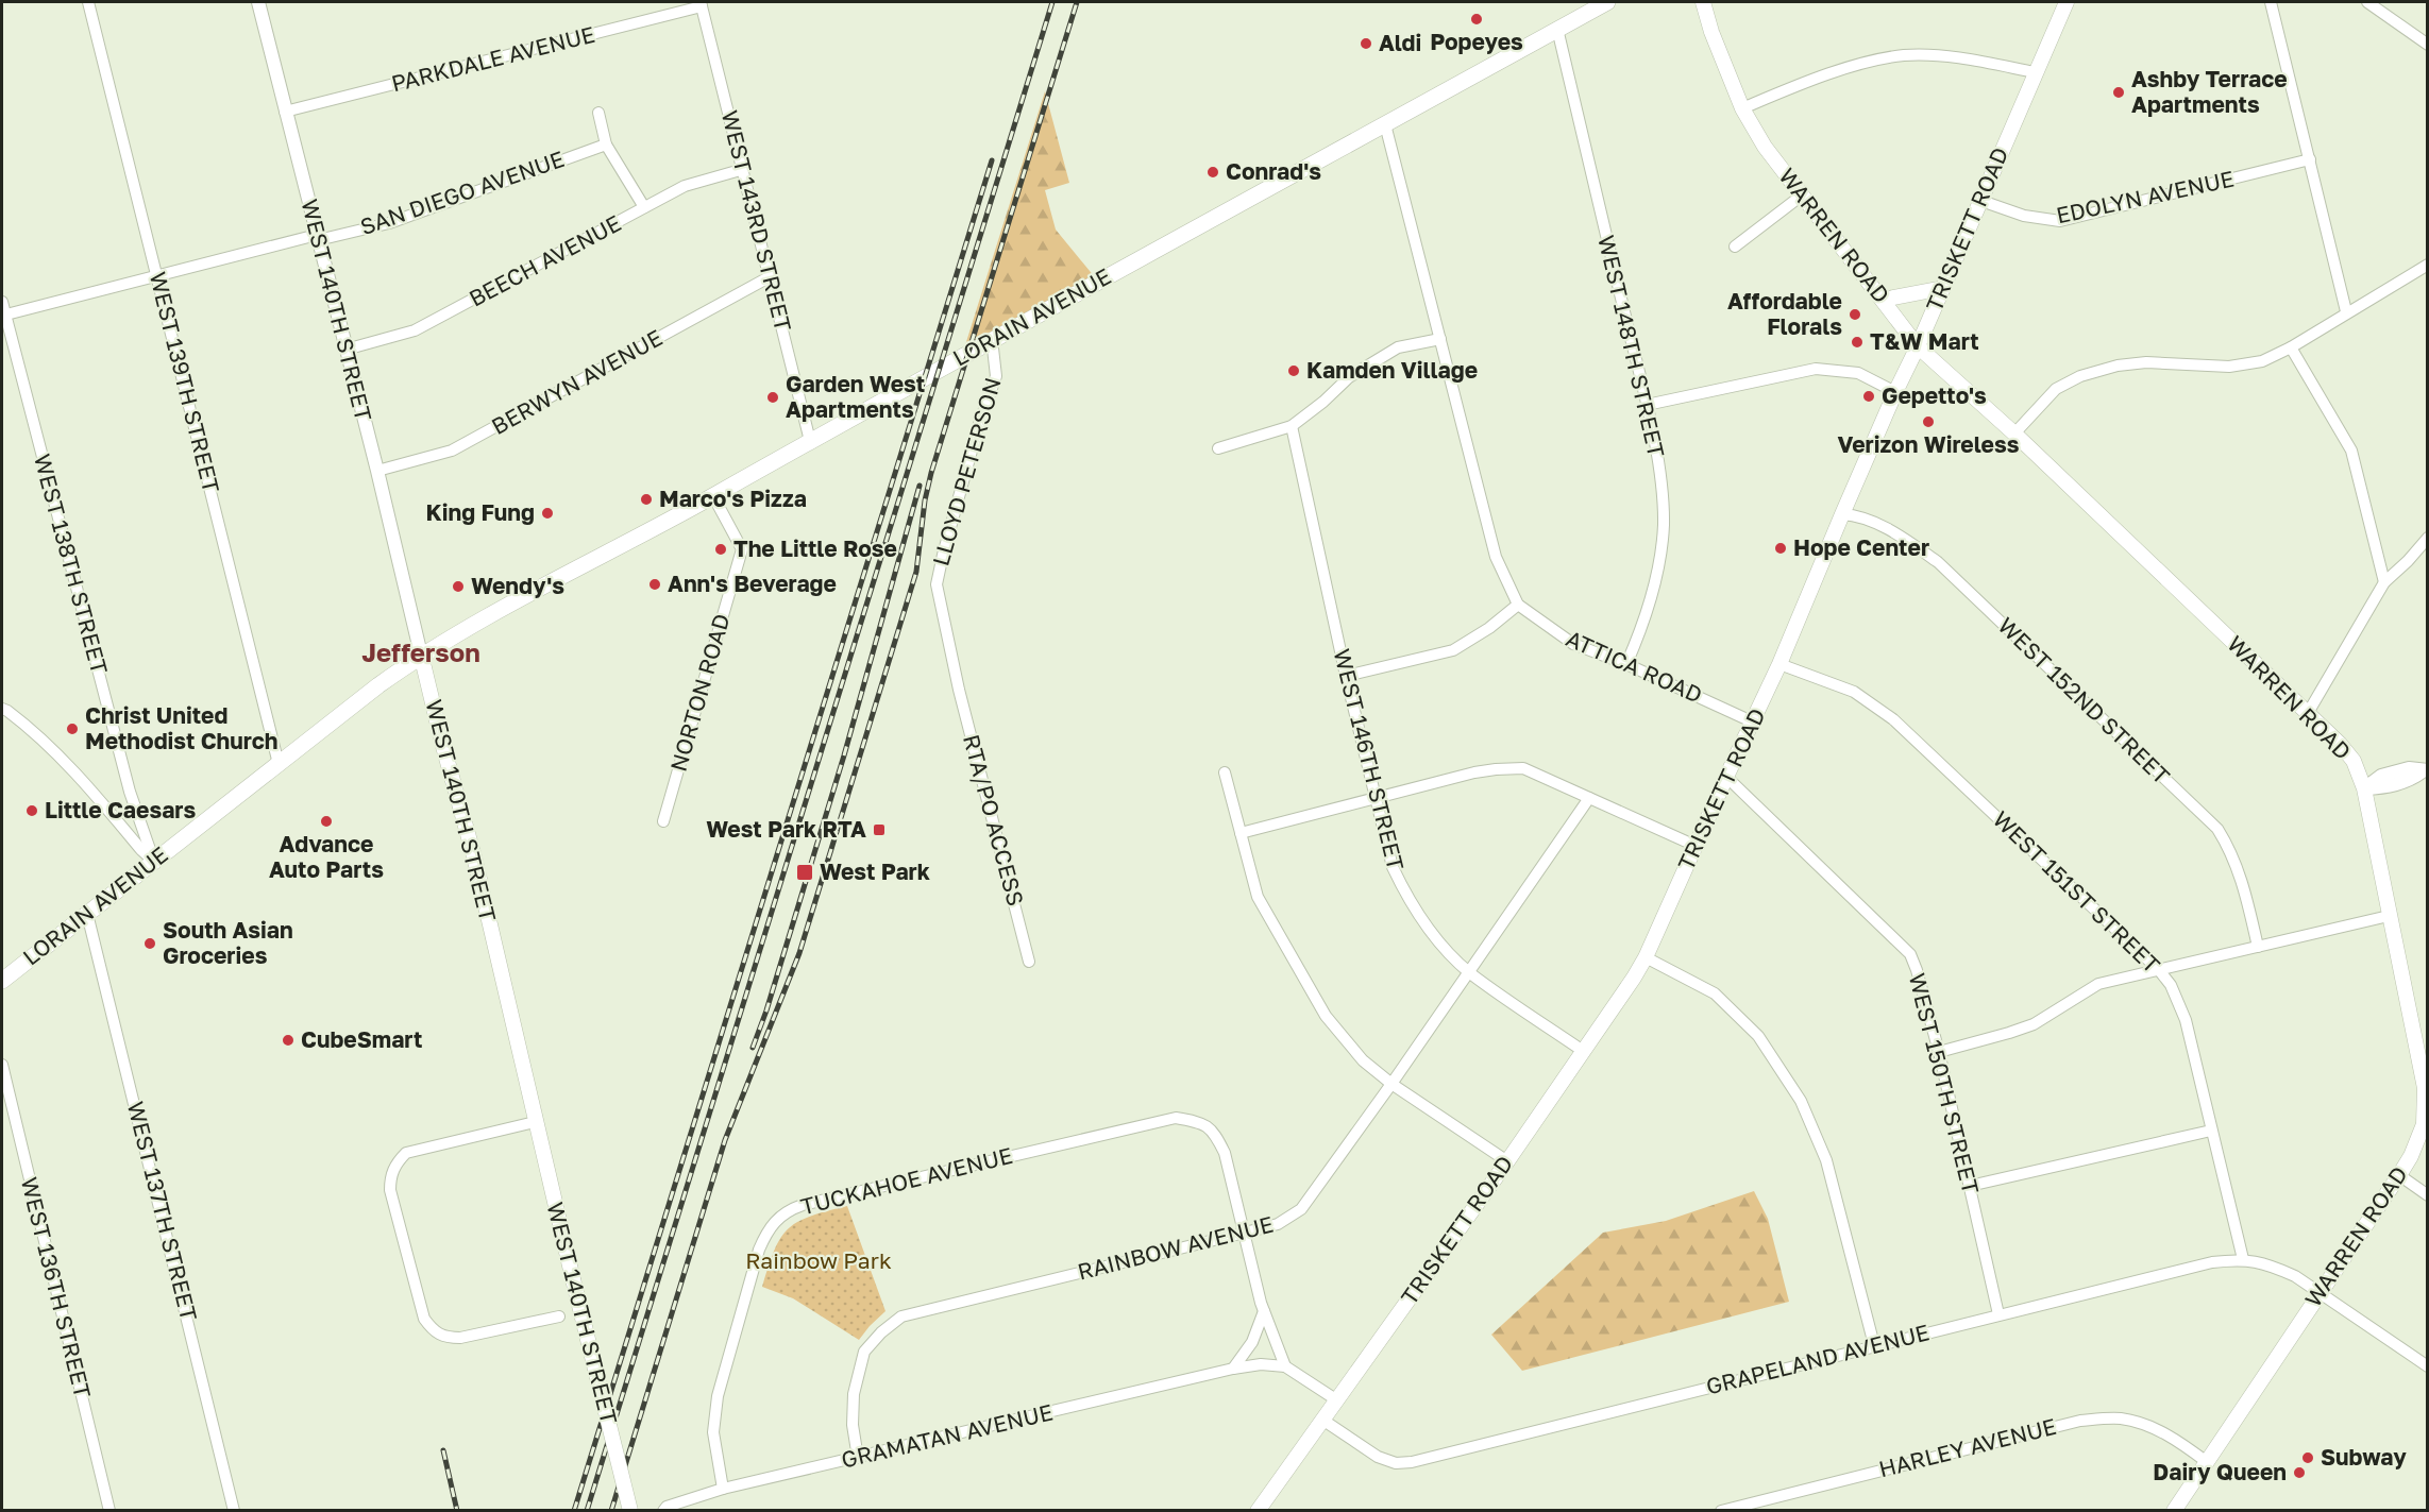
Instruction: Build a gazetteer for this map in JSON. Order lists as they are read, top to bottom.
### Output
{
  "streets": {
    "main road": [
      "TRISKETT ROAD",
      "WARREN ROAD",
      "WEST 140TH STREET",
      "LORAIN AVENUE"
    ],
    "street": [
      "PARKDALE AVENUE",
      "SAN DIEGO AVENUE",
      "EDOLYN AVENUE",
      "WEST 143RD STREET",
      "BEECH AVENUE",
      "WEST 148TH STREET",
      "WEST 139TH STREET",
      "BERWYN AVENUE",
      "LLOYD PETERSON",
      "WEST 138TH STREET",
      "ATTICA ROAD",
      "NORTON ROAD",
      "WEST 152ND STREET",
      "WEST 146TH STREET",
      "RTA/PO ACCESS",
      "WEST 151ST STREET",
      "WEST 150TH STREET",
      "TUCKAHOE AVENUE",
      "WEST 137TH STREET",
      "RAINBOW AVENUE",
      "WEST 136TH STREET",
      "GRAPELAND AVENUE",
      "GRAMATAN AVENUE",
      "HARLEY AVENUE"
    ]
  },
  "crossings": [
    ["PARKDALE AVENUE", "WEST 143RD STREET"],
    ["PARKDALE AVENUE", "WEST 140TH STREET"],
    ["SAN DIEGO AVENUE", "WEST 140TH STREET"],
    ["SAN DIEGO AVENUE", "WEST 139TH STREET"],
    ["SAN DIEGO AVENUE", "WEST 138TH STREET"],
    ["EDOLYN AVENUE", "TRISKETT ROAD"],
    ["WEST 143RD STREET", "BEECH AVENUE"],
    ["WEST 143RD STREET", "LORAIN AVENUE"],
    ["WEST 143RD STREET", "BERWYN AVENUE"],
    ["TRISKETT ROAD", "WARREN ROAD"],
    ["TRISKETT ROAD", "ATTICA ROAD"],
    ["TRISKETT ROAD", "WEST 152ND STREET"],
    ["TRISKETT ROAD", "WEST 146TH STREET"],
    ["TRISKETT ROAD", "WEST 151ST STREET"],
    ["TRISKETT ROAD", "WEST 150TH STREET"],
    ["TRISKETT ROAD", "GRAPELAND AVENUE"],
    ["WARREN ROAD", "GRAPELAND AVENUE"],
    ["WARREN ROAD", "HARLEY AVENUE"],
    ["BEECH AVENUE", "WEST 140TH STREET"],
    ["WEST 140TH STREET", "LORAIN AVENUE"],
    ["WEST 140TH STREET", "BERWYN AVENUE"],
    ["LORAIN AVENUE", "WEST 148TH STREET"],
    ["LORAIN AVENUE", "WEST 139TH STREET"],
    ["LORAIN AVENUE", "LLOYD PETERSON"],
    ["LORAIN AVENUE", "WEST 138TH STREET"],
    ["LORAIN AVENUE", "NORTON ROAD"],
    ["LORAIN AVENUE", "WEST 137TH STREET"],
    ["WEST 148TH STREET", "ATTICA ROAD"],
    ["LLOYD PETERSON", "RTA/PO ACCESS"],
    ["WEST 146TH STREET", "RAINBOW AVENUE"],
    ["WEST 151ST STREET", "GRAPELAND AVENUE"],
    ["WEST 150TH STREET", "GRAPELAND AVENUE"],
    ["TUCKAHOE AVENUE", "RAINBOW AVENUE"],
    ["TUCKAHOE AVENUE", "GRAMATAN AVENUE"],
    ["RAINBOW AVENUE", "GRAMATAN AVENUE"]
  ],
  "districts": ["Jefferson"],
  "parks": ["Rainbow Park"],
  "places": {
    "other": [
      "Popeyes",
      "Aldi",
      "Ashby Terrace Apartments",
      "Conrad's",
      "Affordable Florals",
      "T&W Mart",
      "Kamden Village",
      "Gepetto's",
      "Garden West Apartments",
      "Verizon Wireless",
      "Marco's Pizza",
      "King Fung",
      "Hope Center",
      "The Little Rose",
      "Ann's Beverage",
      "Wendy's",
      "Christ United Methodist Church",
      "Little Caesars",
      "Advance Auto Parts",
      "South Asian Groceries",
      "CubeSmart",
      "Subway",
      "Dairy Queen"
    ],
    "transit": ["West Park RTA", "West Park"]
  }
}
